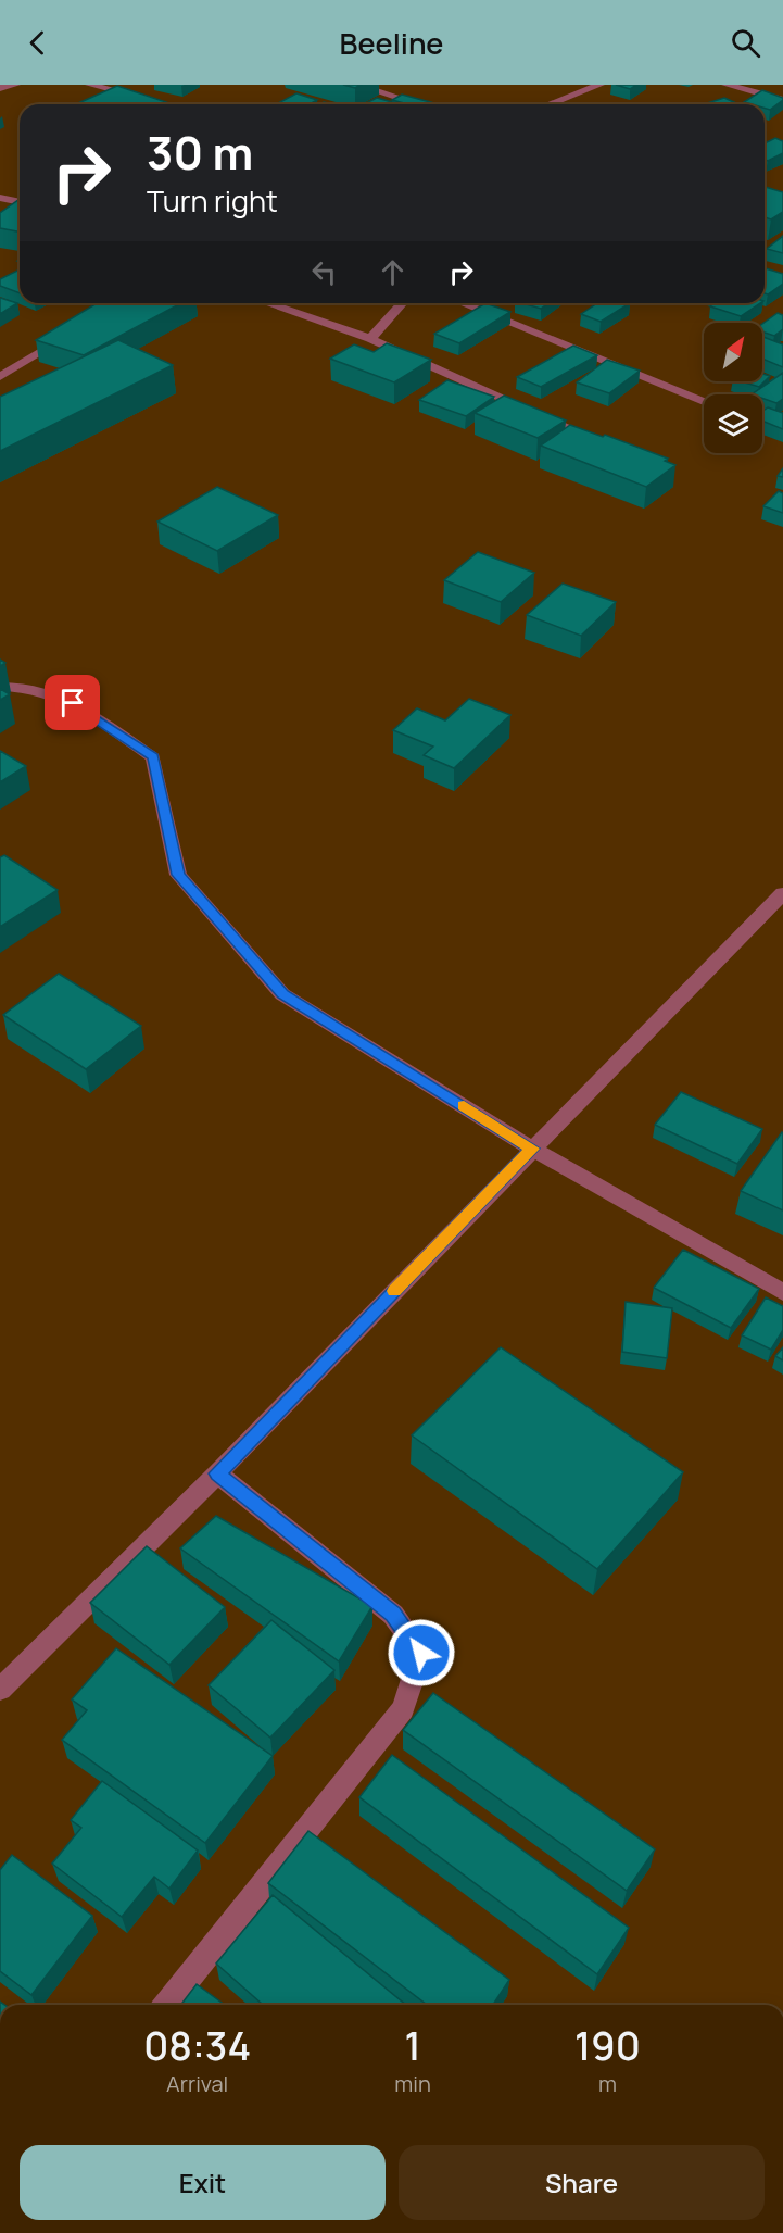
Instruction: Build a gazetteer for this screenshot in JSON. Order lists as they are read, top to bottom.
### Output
{
  "north": "top right",
  "page": {
    "header": "Beeline",
    "turn": ["30 m", "Turn right"],
    "eta": [
      "08:34",
      "Arrival",
      "1",
      "min",
      "190",
      "m"
    ],
    "buttons": ["Exit", "Share"]
  }
}
